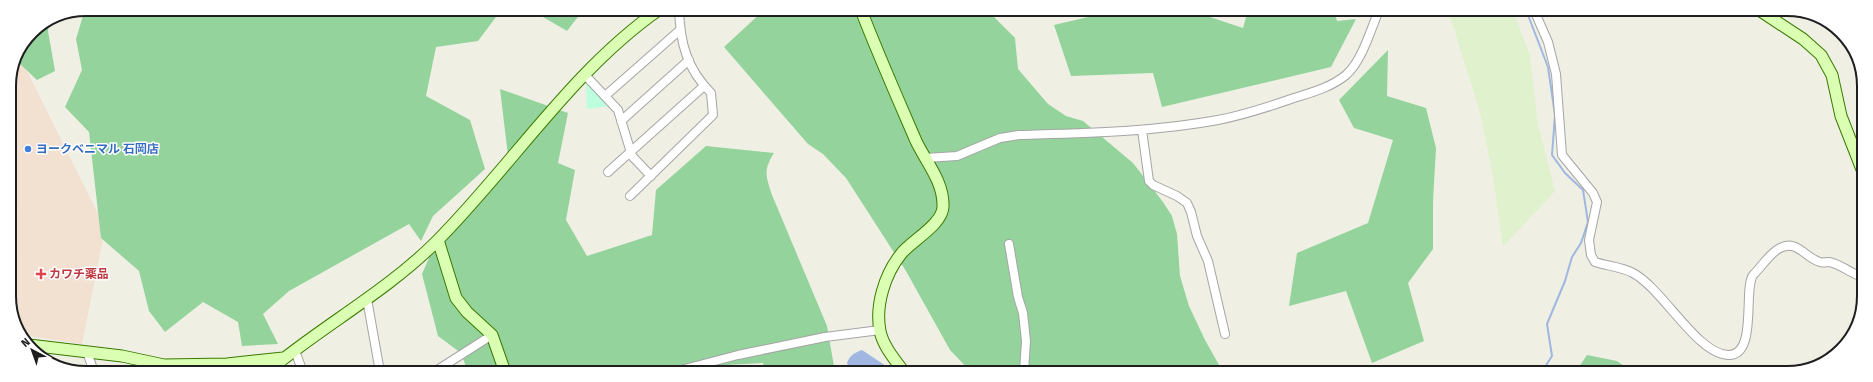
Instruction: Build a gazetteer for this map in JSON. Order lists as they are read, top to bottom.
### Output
{
  "places": {
    "other": ["ヨークベニマル 石岡店"],
    "health": ["カワチ薬品"]
  },
  "north": "top left"
}
